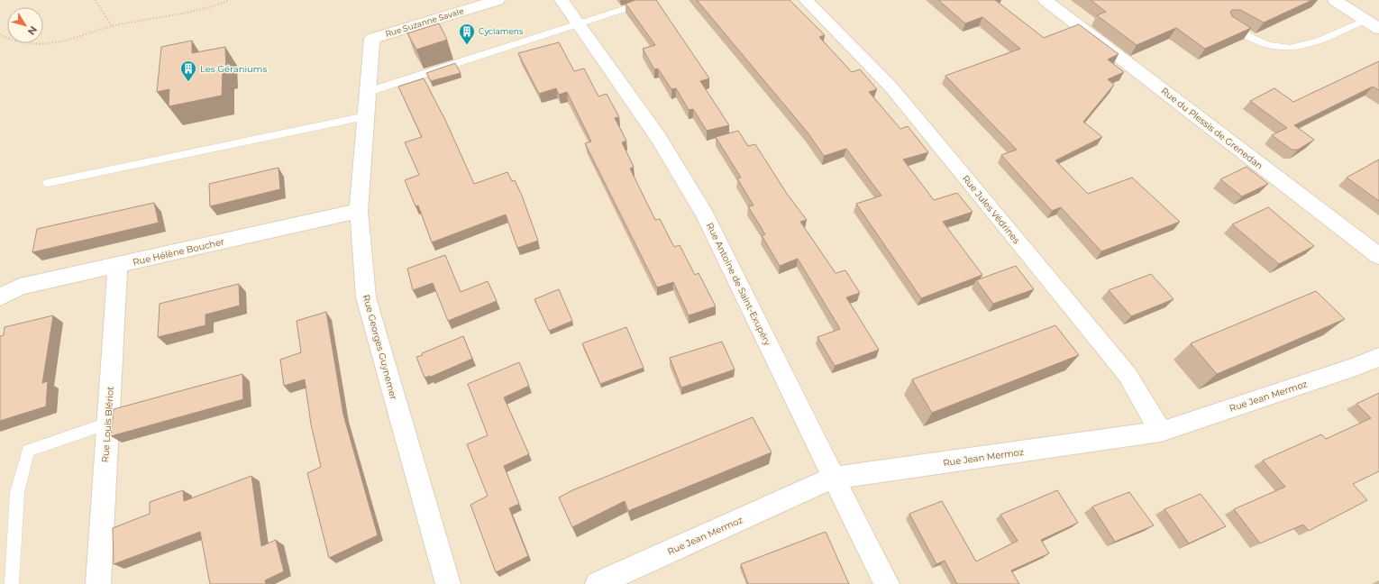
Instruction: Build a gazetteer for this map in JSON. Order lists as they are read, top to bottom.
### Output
{
  "streets": {
    "street": [
      "Rue Suzanne Savale",
      "Rue du Plessis de Grenedan",
      "Rue Jules Védrines",
      "Rue Hélène Boucher",
      "Rue Antoine de Saint-Exupéry",
      "Rue Georges Guynemer",
      "Rue Jean Mermoz",
      "Rue Louis Blériot"
    ]
  },
  "crossings": [
    ["Rue Suzanne Savale", "Rue Georges Guynemer"],
    ["Rue Jules Védrines", "Rue Jean Mermoz"],
    ["Rue Hélène Boucher", "Rue Georges Guynemer"],
    ["Rue Hélène Boucher", "Rue Louis Blériot"],
    ["Rue Antoine de Saint-Exupéry", "Rue Jean Mermoz"]
  ],
  "places": {
    "building": ["Cyclamens", "Les Géraniums"]
  },
  "north": "bottom right"
}
